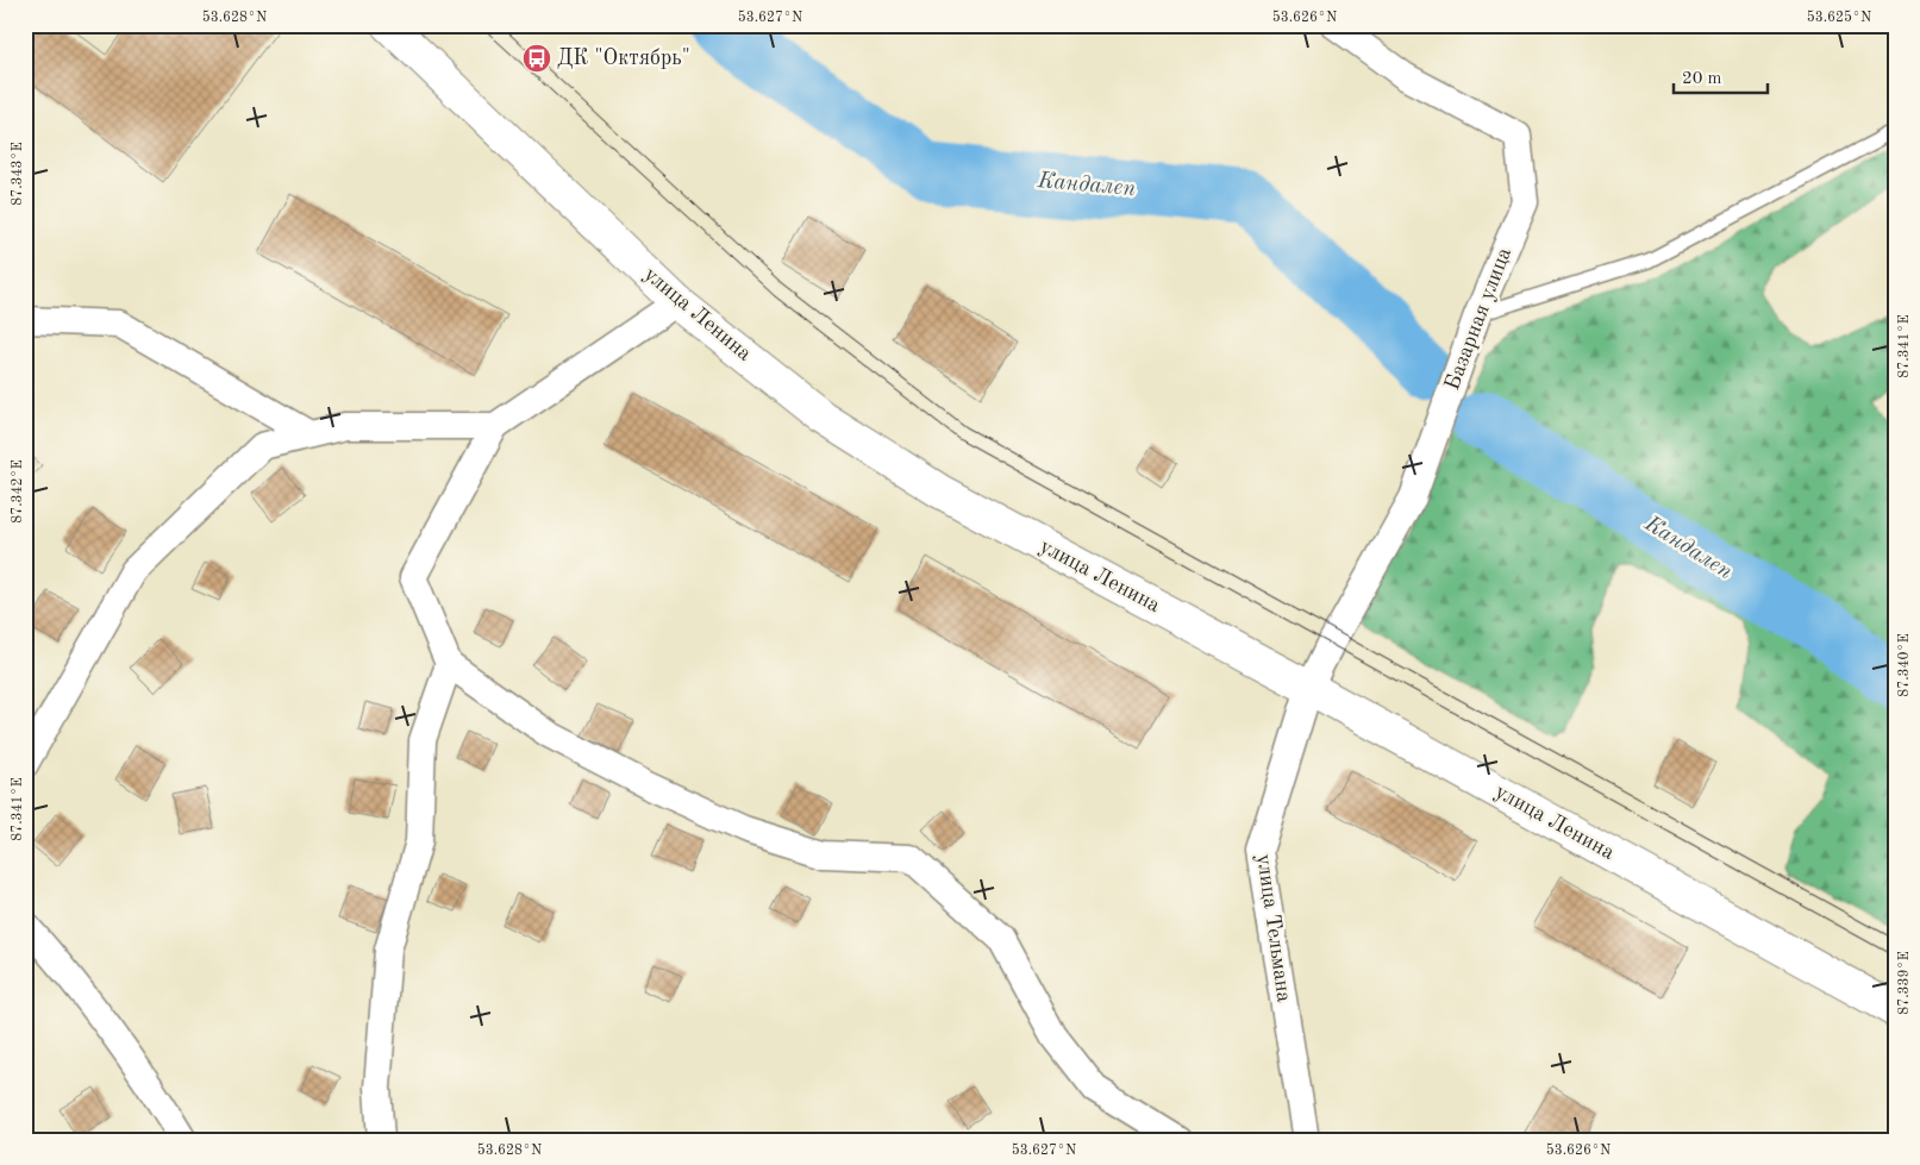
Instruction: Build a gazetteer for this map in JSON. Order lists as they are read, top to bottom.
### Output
{
  "streets": {
    "main road": ["улица Ленина"],
    "street": ["Базарная улица", "улица Тельмана"]
  },
  "crossings": [
    ["улица Ленина", "Базарная улица"],
    ["улица Ленина", "улица Тельмана"],
    ["Базарная улица", "улица Тельмана"]
  ],
  "water": ["Кандалеп"],
  "places": {
    "bus stop": ["ДК \"Октябрь\""]
  },
  "scale_bar": "20 m",
  "coordinates": [
    "53.628°N",
    "53.627°N",
    "53.626°N",
    "53.625°N",
    "87.343°E",
    "87.341°E",
    "87.342°E",
    "87.340°E",
    "87.339°E"
  ]
}
